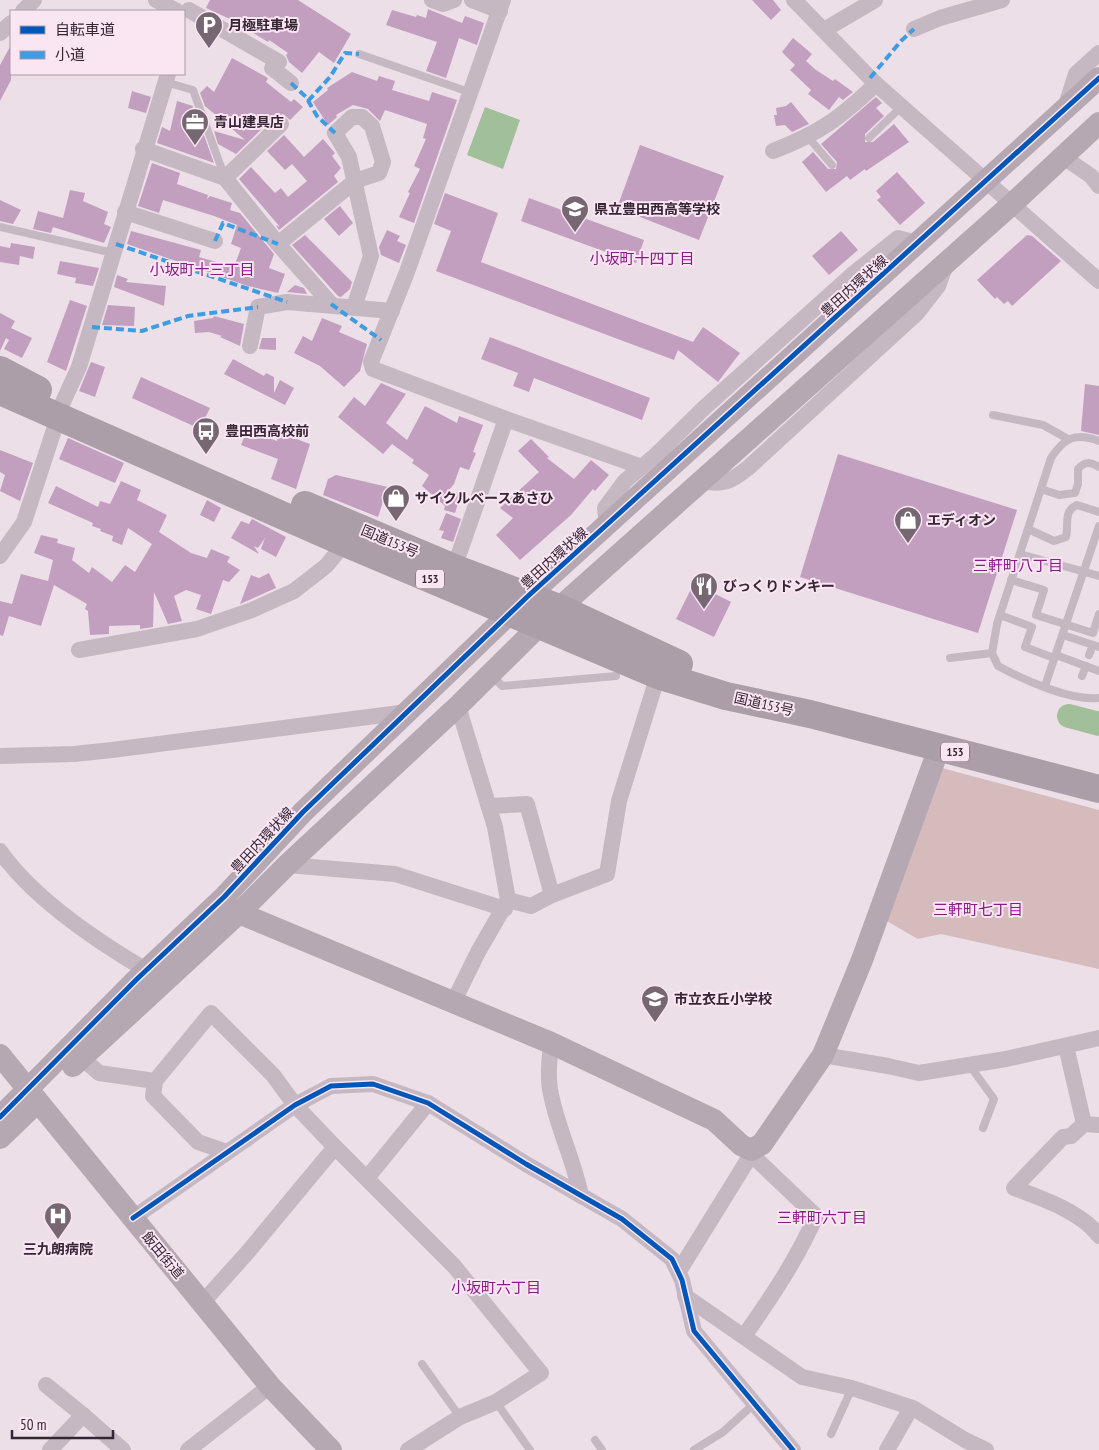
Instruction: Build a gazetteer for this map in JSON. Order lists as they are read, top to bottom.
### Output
{
  "streets": {
    "highway": ["国道153号", "153"],
    "street": ["豊田内環状線", "飯田街道"]
  },
  "crossings": [
    ["豊田内環状線", "国道153号"],
    ["豊田内環状線", "飯田街道"]
  ],
  "districts": [
    "小坂町十四丁目",
    "小坂町十三丁目",
    "三軒町八丁目",
    "三軒町七丁目",
    "三軒町六丁目",
    "小坂町六丁目"
  ],
  "places": {
    "parking": ["月極駐車場"],
    "office": ["青山建具店"],
    "school or university": ["県立豊田西高等学校", "市立衣丘小学校"],
    "bus stop": ["豊田西高校前"],
    "shop": ["サイクルベースあさひ", "エディオン"],
    "restaurant": ["びっくりドンキー"],
    "hospital": ["三九朗病院"]
  },
  "legend": ["自転車道", "小道"],
  "scale_bar": "50 m"
}
